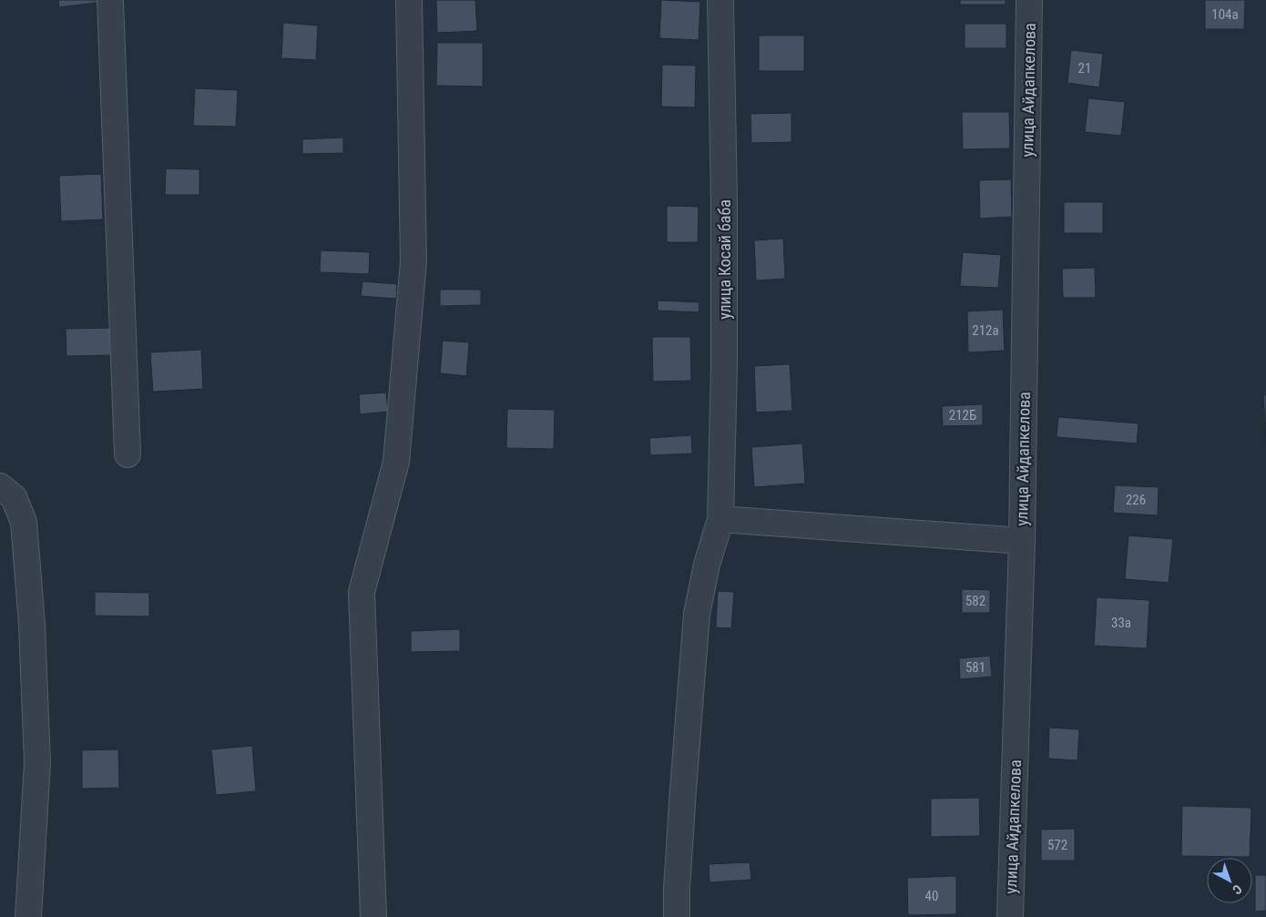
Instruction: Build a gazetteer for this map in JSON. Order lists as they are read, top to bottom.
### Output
{
  "streets": {
    "street": ["улица Айдапкелова", "улица Косай баба"]
  },
  "house_numbers": [
    "104а",
    "21",
    "212а",
    "212Б",
    "226",
    "582",
    "33а",
    "581",
    "572",
    "40"
  ],
  "north": "bottom right"
}
